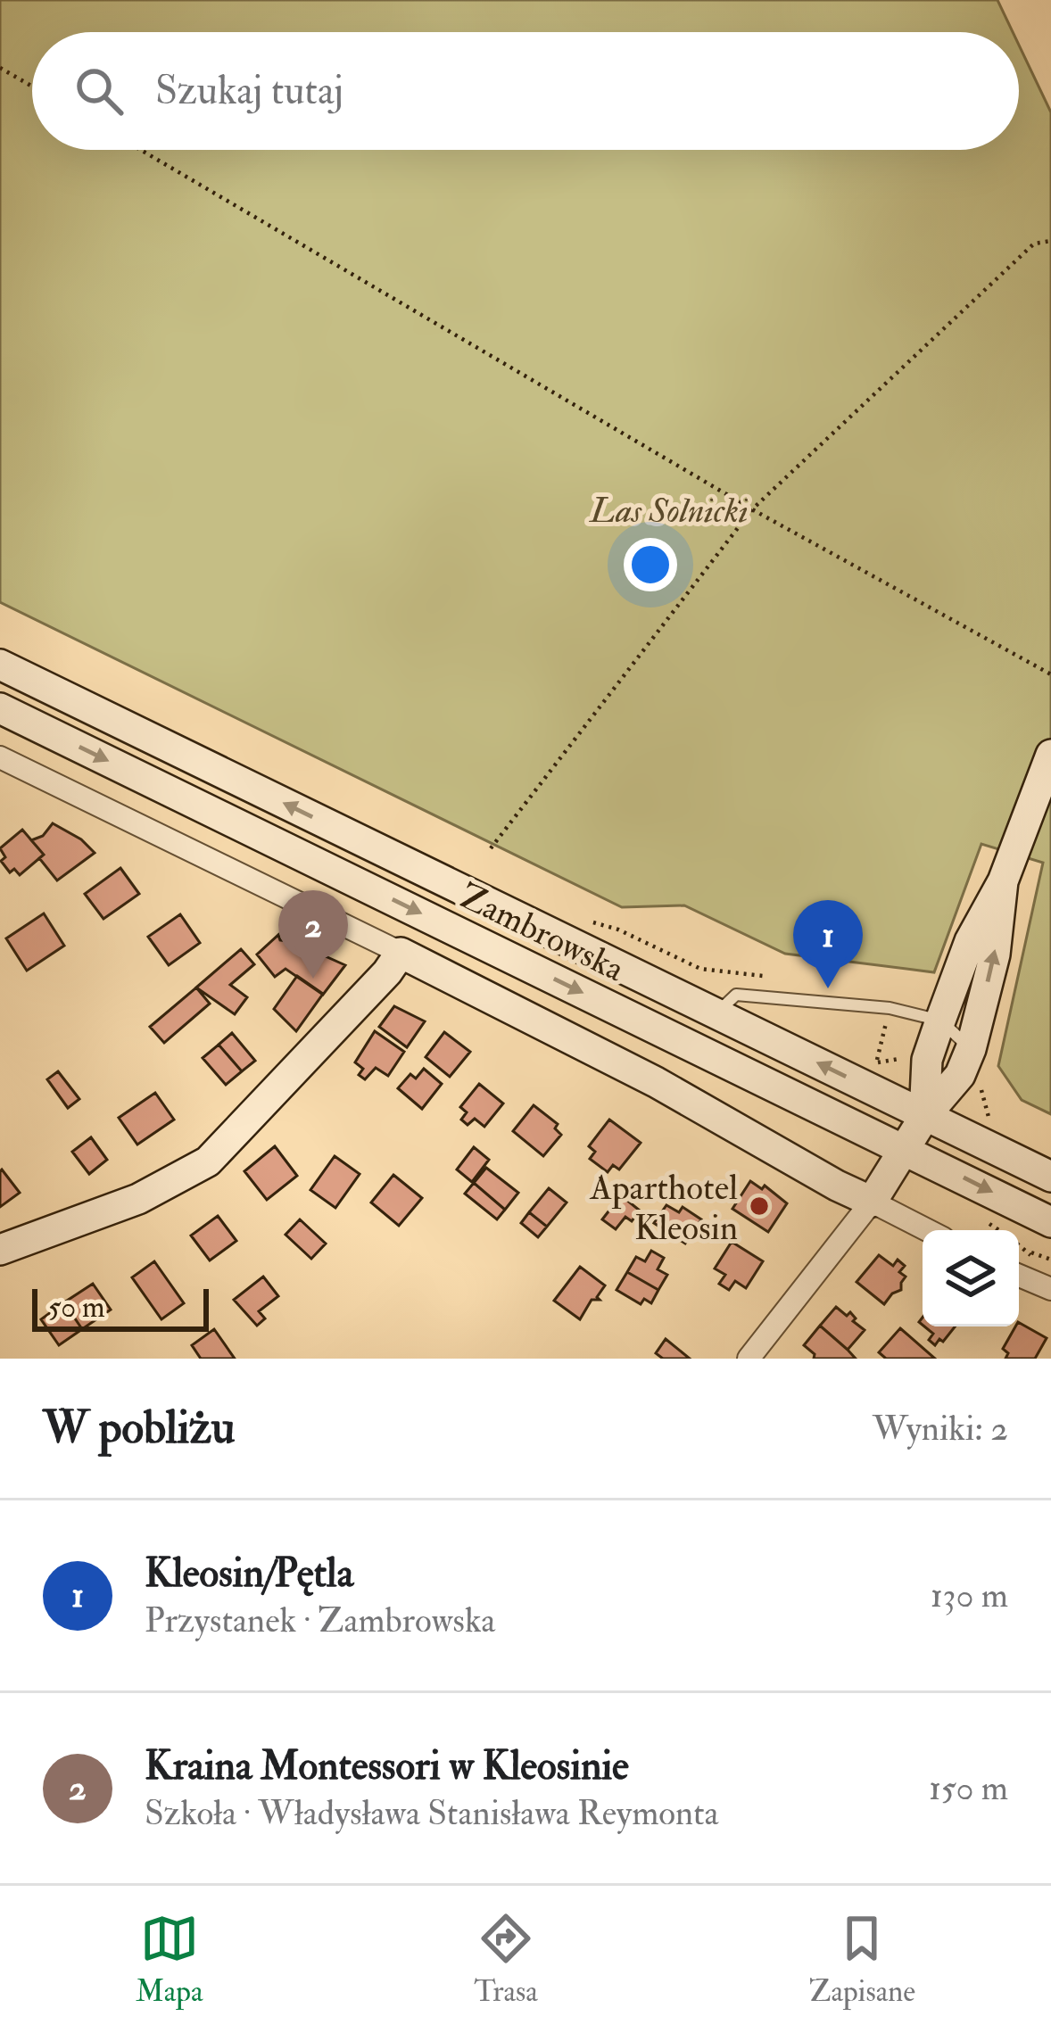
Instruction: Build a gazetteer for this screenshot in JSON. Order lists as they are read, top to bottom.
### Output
{
  "streets": {
    "main road": ["Zambrowska"]
  },
  "parks": ["Las Solnicki"],
  "places": ["Aparthotel Kleosin"],
  "scale_bar": "50 m",
  "page": {
    "search": "Szukaj tutaj",
    "pins": ["2", "1"],
    "scale": "50 m",
    "heading": ["W pobliżu", "Wyniki: 2"],
    "list": [
      {
        "mark": "1",
        "name": "Kleosin/Pętla",
        "note": "Przystanek · Zambrowska",
        "value": "130 m"
      },
      {
        "mark": "2",
        "name": "Kraina Montessori w Kleosinie",
        "note": "Szkoła · Władysława Stanisława Reymonta",
        "value": "150 m"
      }
    ],
    "nav": ["Mapa", "Trasa", "Zapisane"]
  }
}
